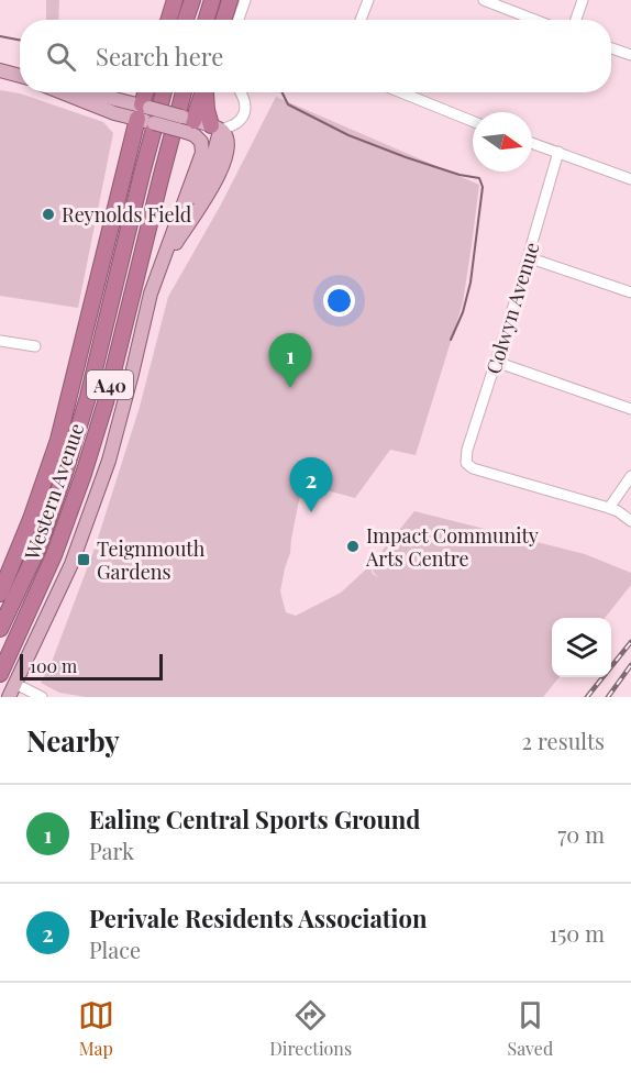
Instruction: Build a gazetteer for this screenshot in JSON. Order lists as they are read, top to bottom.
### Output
{
  "streets": {
    "highway": ["A40", "Western Avenue"],
    "street": ["Colwyn Avenue"]
  },
  "places": {
    "other": ["Reynolds Field", "Impact Community Arts Centre"],
    "transit": ["Teignmouth Gardens"]
  },
  "scale_bar": "100 m",
  "north": "right",
  "page": {
    "search": "Search here",
    "pins": ["1", "2"],
    "scale": "100 m",
    "heading": ["Nearby", "2 results"],
    "list": [
      {
        "mark": "1",
        "name": "Ealing Central Sports Ground",
        "note": "Park",
        "value": "70 m"
      },
      {
        "mark": "2",
        "name": "Perivale Residents Association",
        "note": "Place",
        "value": "150 m"
      }
    ],
    "nav": ["Map", "Directions", "Saved"]
  }
}
